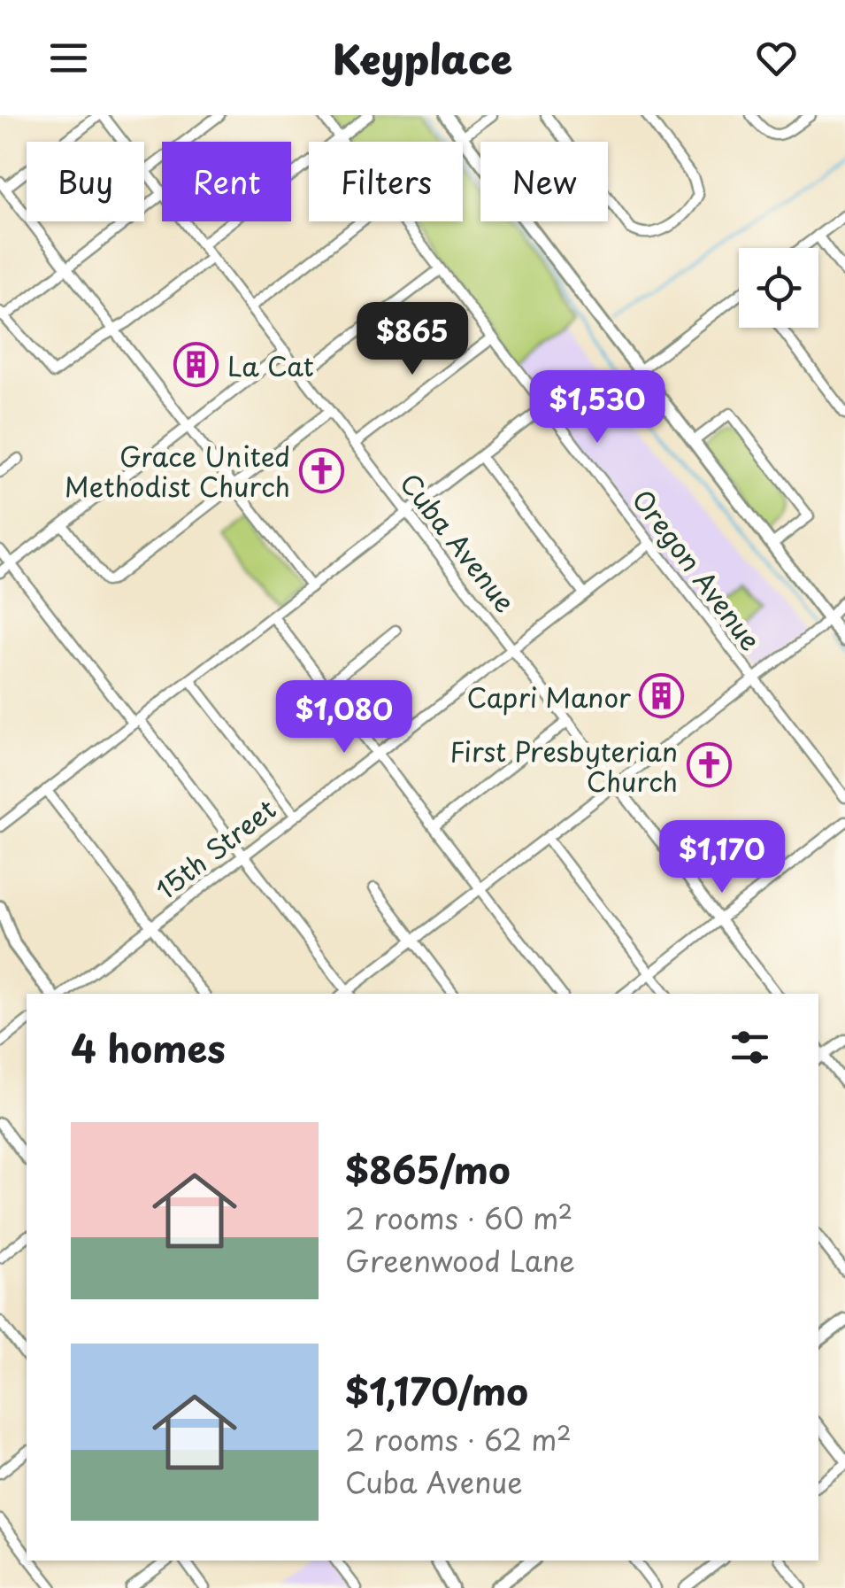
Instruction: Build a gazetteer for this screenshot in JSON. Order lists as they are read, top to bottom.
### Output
{
  "streets": {
    "street": ["Cuba Avenue", "Oregon Avenue", "15th Street"]
  },
  "crossings": [
    ["Cuba Avenue", "15th Street"],
    ["Oregon Avenue", "15th Street"]
  ],
  "places": {
    "building": ["La Cat", "Capri Manor"],
    "church": ["Grace United Methodist Church", "First Presbyterian Church"]
  },
  "page": {
    "header": "Keyplace",
    "chip": [
      "Buy",
      "Rent",
      "Filters",
      "New"
    ],
    "price": [
      "$865",
      "$1,530",
      "$1,080",
      "$1,170"
    ],
    "heading": "4 homes",
    "list": [
      {
        "name": "$865/mo",
        "note": "2 rooms · 60 m² · Greenwood Lane"
      },
      {
        "name": "$1,170/mo",
        "note": "2 rooms · 62 m² · Cuba Avenue"
      }
    ]
  }
}
